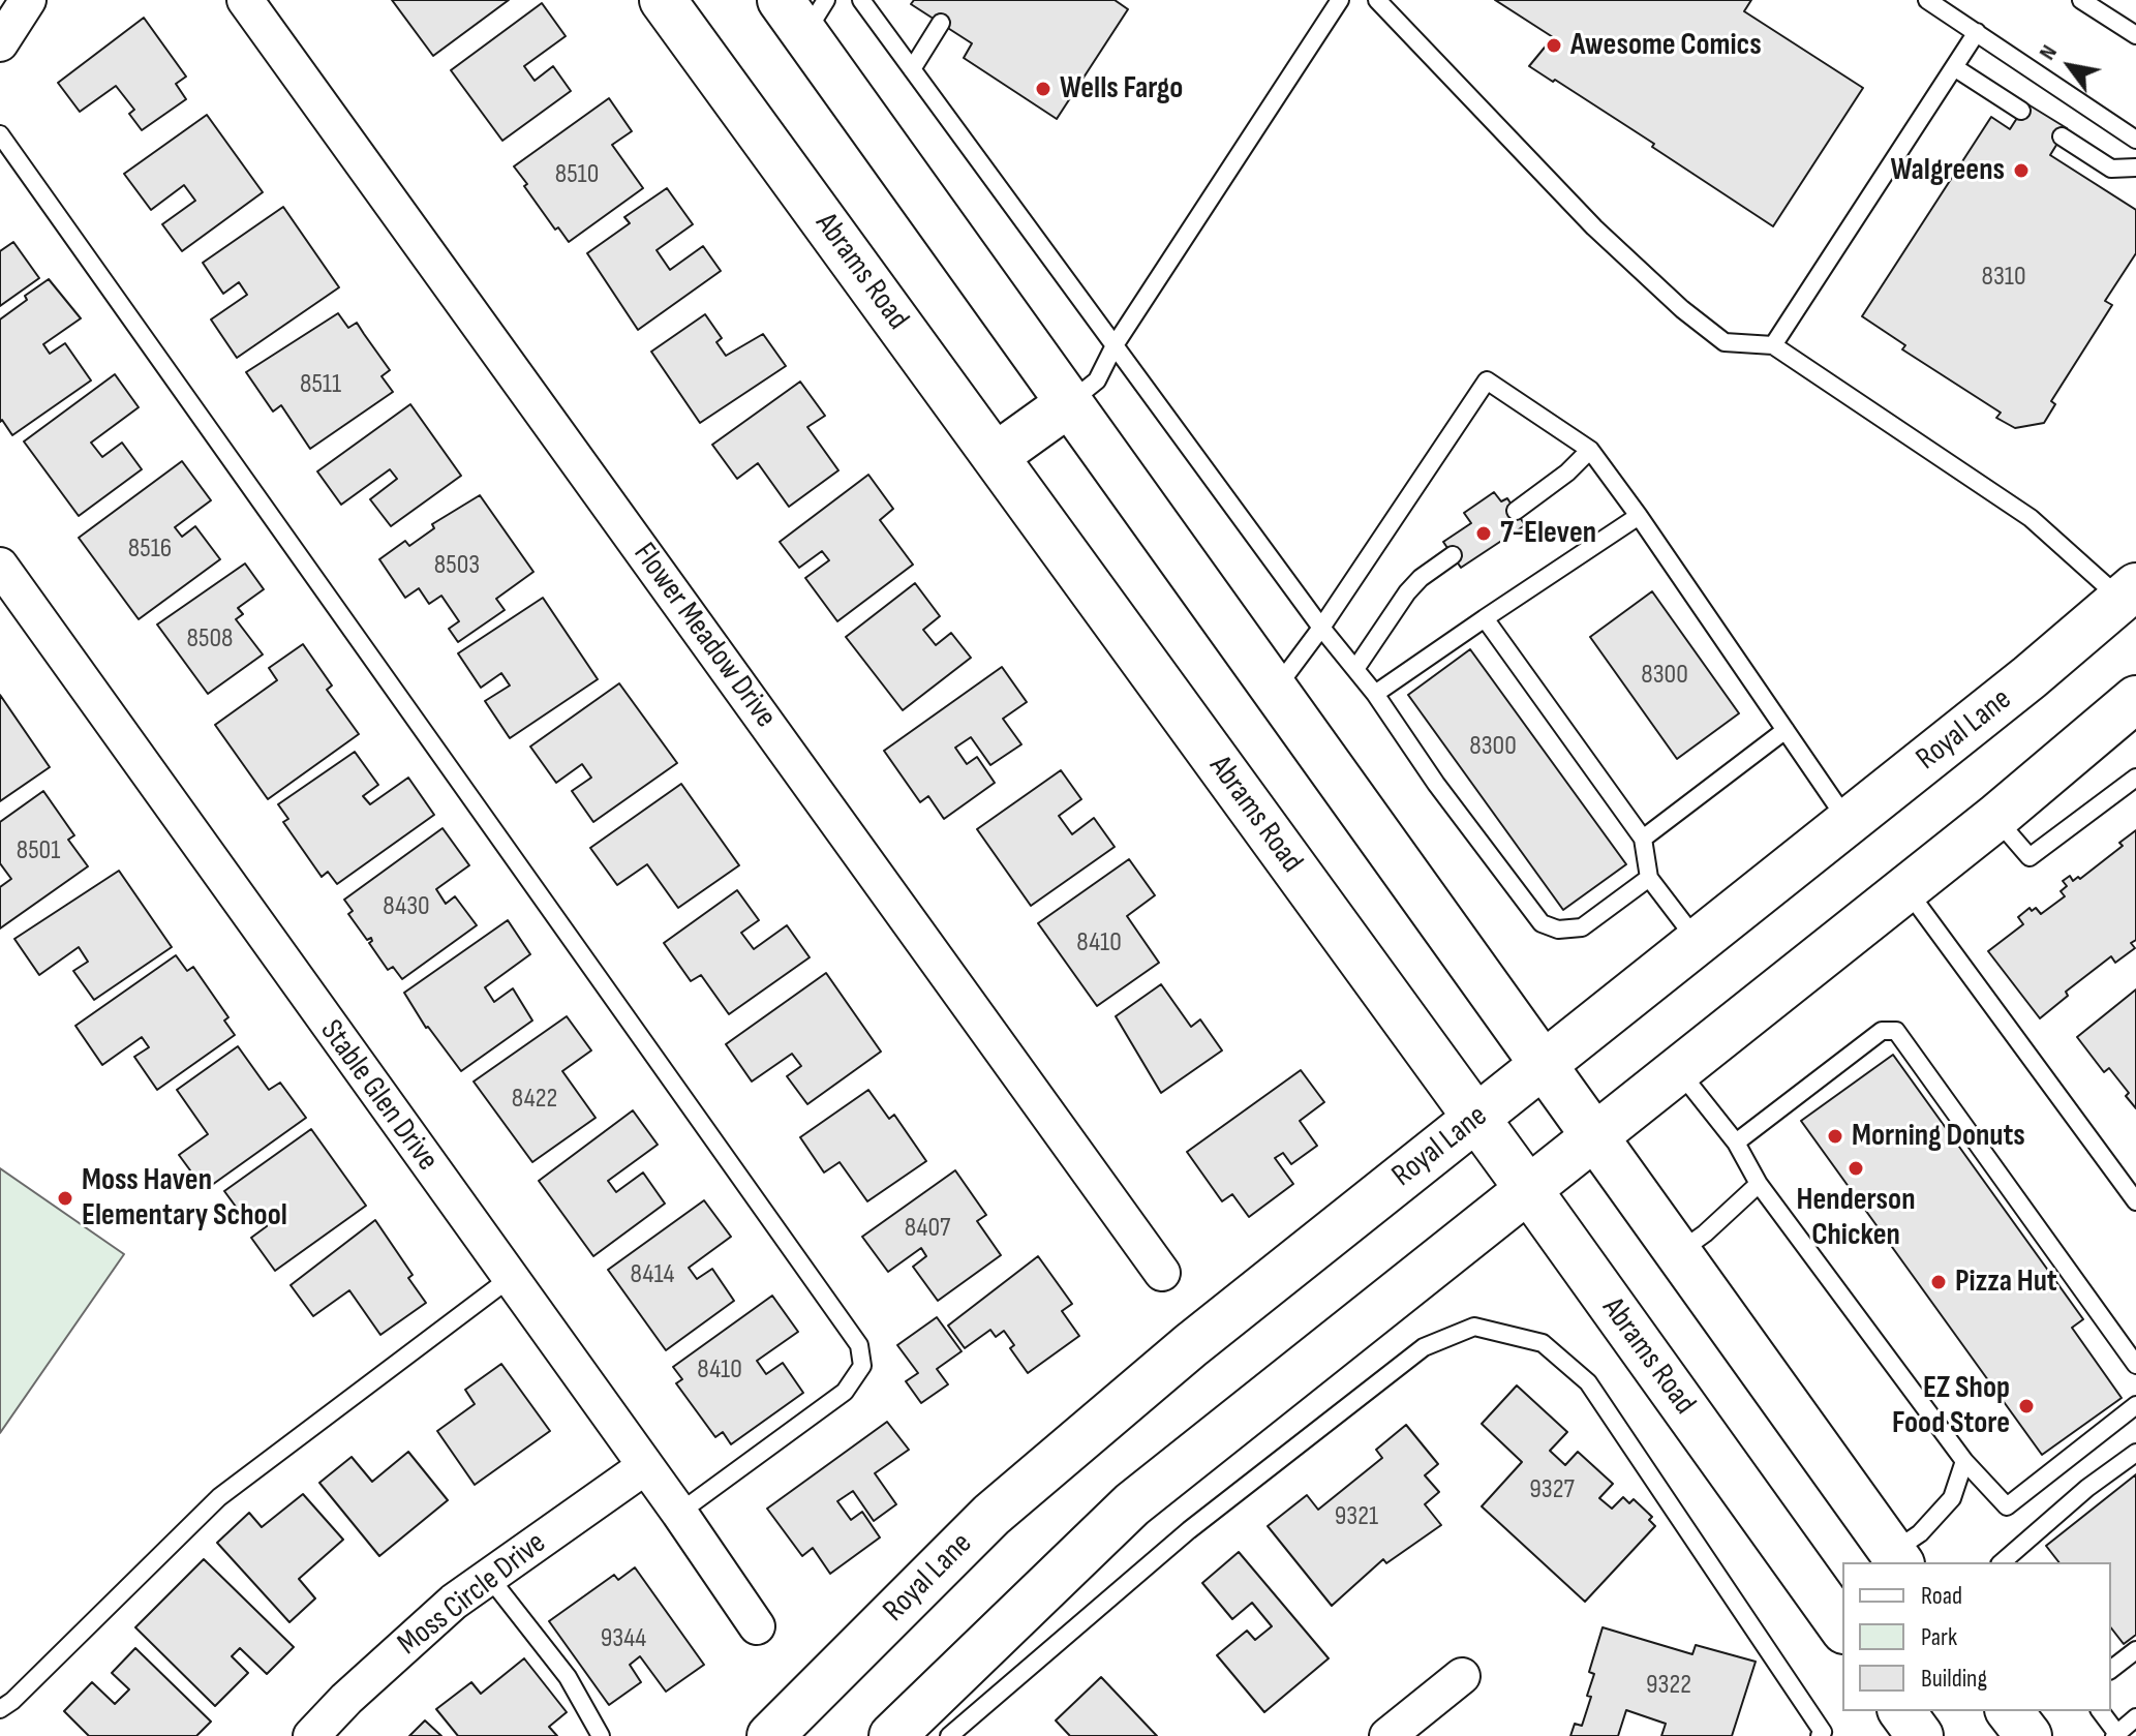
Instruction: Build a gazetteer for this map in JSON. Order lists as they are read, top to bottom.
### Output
{
  "streets": {
    "main road": ["Abrams Road", "Royal Lane"],
    "street": ["Flower Meadow Drive", "Stable Glen Drive", "Moss Circle Drive"]
  },
  "crossings": [
    ["Abrams Road", "Royal Lane"],
    ["Stable Glen Drive", "Moss Circle Drive"]
  ],
  "places": [
    "Awesome Comics",
    "Wells Fargo",
    "Walgreens",
    "7-Eleven",
    "Morning Donuts",
    "Henderson Chicken",
    "Moss Haven Elementary School",
    "Pizza Hut",
    "EZ Shop Food Store"
  ],
  "house_numbers": [
    "8510",
    "8310",
    "8511",
    "8516",
    "8503",
    "8508",
    "8300",
    "8300",
    "8501",
    "8430",
    "8410",
    "8422",
    "8407",
    "8414",
    "8410",
    "9327",
    "9321",
    "9344",
    "9322"
  ],
  "legend": ["Road", "Park", "Building"],
  "north": "top left"
}
